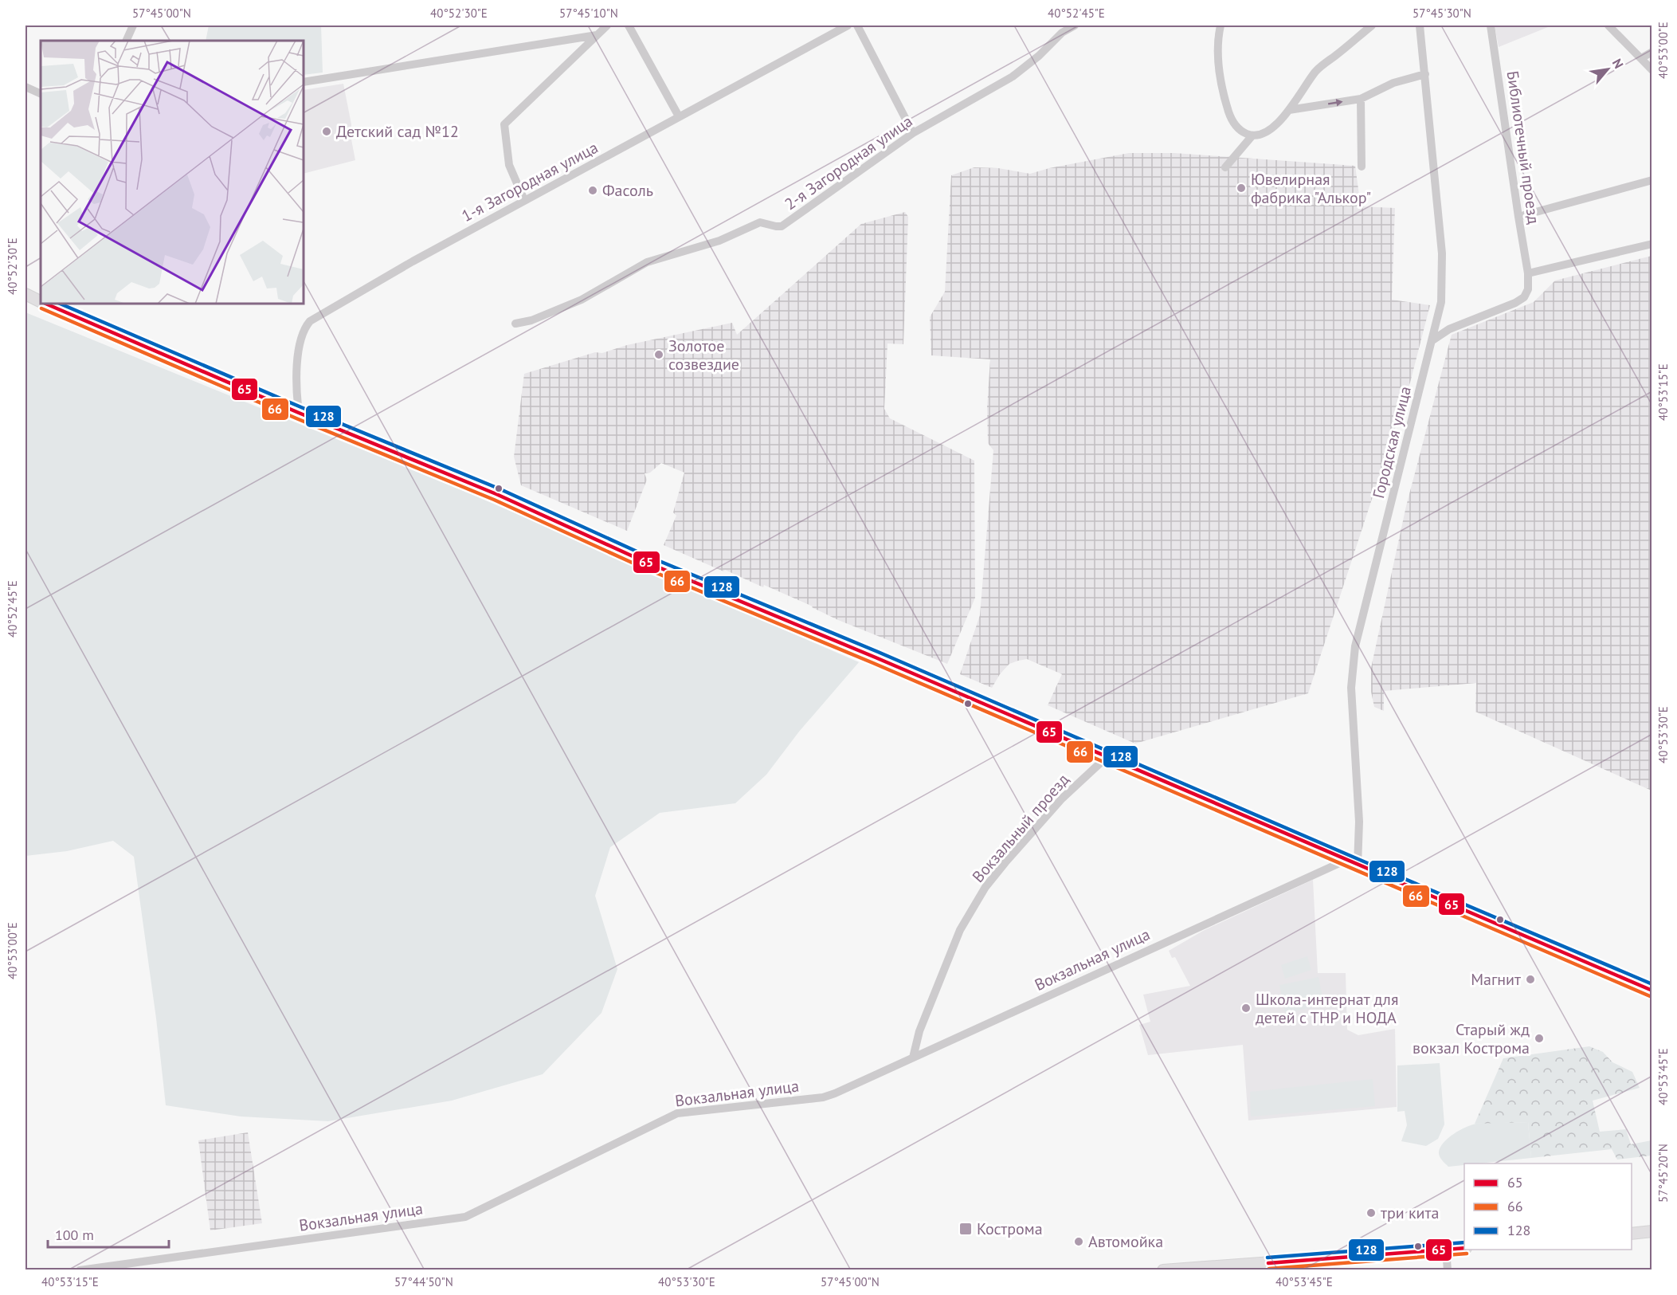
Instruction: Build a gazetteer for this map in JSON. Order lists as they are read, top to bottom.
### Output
{
  "streets": {
    "street": [
      "Библиотечный проезд",
      "2-я Загородная улица",
      "1-я Загородная улица",
      "Городская улица",
      "Вокзальный проезд",
      "Вокзальная улица"
    ]
  },
  "crossings": [
    ["Библиотечный проезд", "Городская улица"],
    ["Вокзальный проезд", "Вокзальная улица"]
  ],
  "places": {
    "other": [
      "Детский сад №12",
      "Ювелирная фабрика \"Алькор\"",
      "Фасоль",
      "Золотое созвездие",
      "Магнит",
      "Школа-интернат для детей с ТНР и НОДА",
      "Старый жд вокзал Кострома",
      "три кита",
      "Автомойка"
    ],
    "transit": ["Кострома"]
  },
  "lines": ["transit line 65", "transit line 128", "transit line 66"],
  "legend": ["65", "66", "128"],
  "scale_bar": "100 m",
  "north": "top right",
  "coordinates": [
    "57°45'00\"N",
    "40°52'30\"E",
    "57°45'10\"N",
    "40°52'45\"E",
    "57°45'30\"N",
    "40°53'00\"E",
    "40°53'15\"E",
    "40°53'30\"E",
    "40°53'45\"E",
    "57°45'20\"N",
    "57°44'50\"N"
  ]
}
